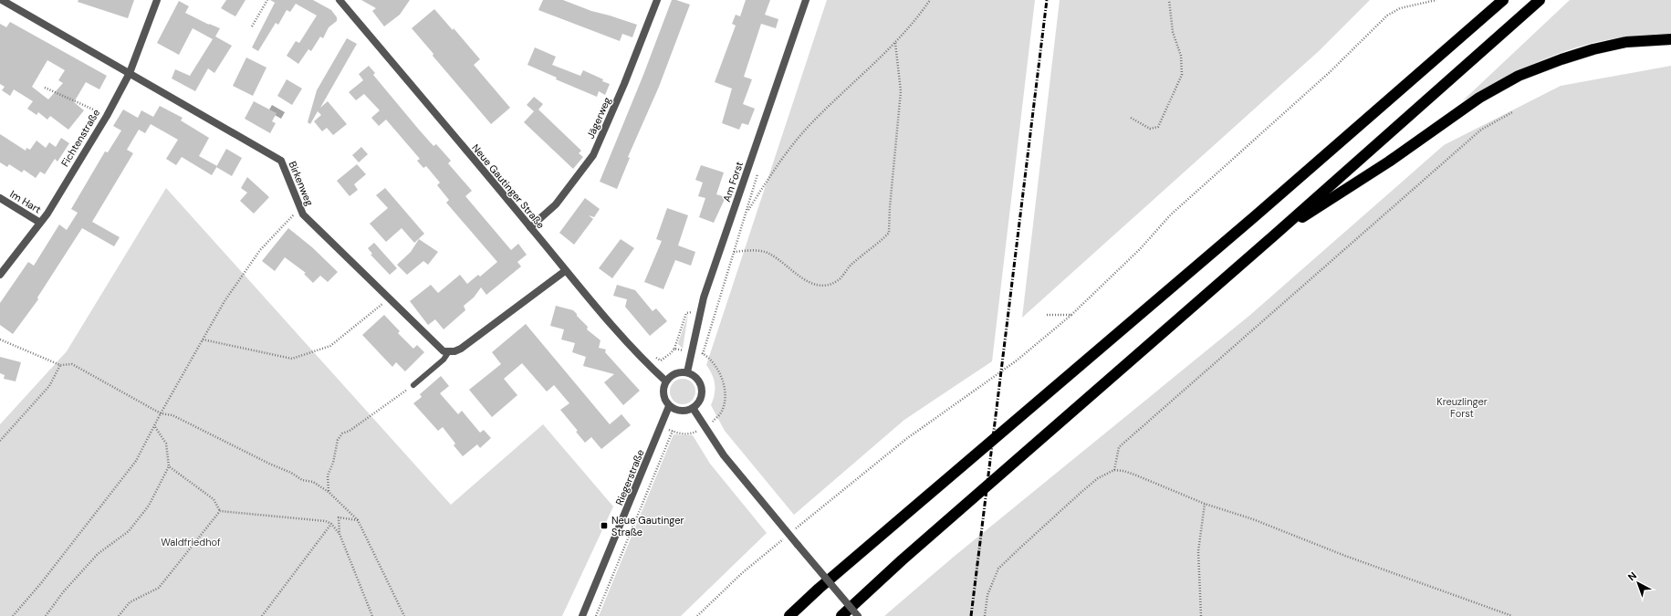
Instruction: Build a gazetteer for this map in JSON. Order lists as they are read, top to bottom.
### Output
{
  "streets": {
    "street": [
      "Jägerweg",
      "Fichtenstraße",
      "Am Forst",
      "Birkenweg",
      "Neue Gautinger Straße",
      "Im Hart",
      "Riegerstraße"
    ]
  },
  "crossings": [
    ["Jägerweg", "Neue Gautinger Straße"],
    ["Fichtenstraße", "Birkenweg"],
    ["Fichtenstraße", "Im Hart"],
    ["Am Forst", "Neue Gautinger Straße"],
    ["Am Forst", "Riegerstraße"],
    ["Neue Gautinger Straße", "Riegerstraße"]
  ],
  "parks": ["Kreuzlinger Forst", "Waldfriedhof"],
  "places": {
    "transit": ["Neue Gautinger Straße"]
  },
  "north": "top left"
}
